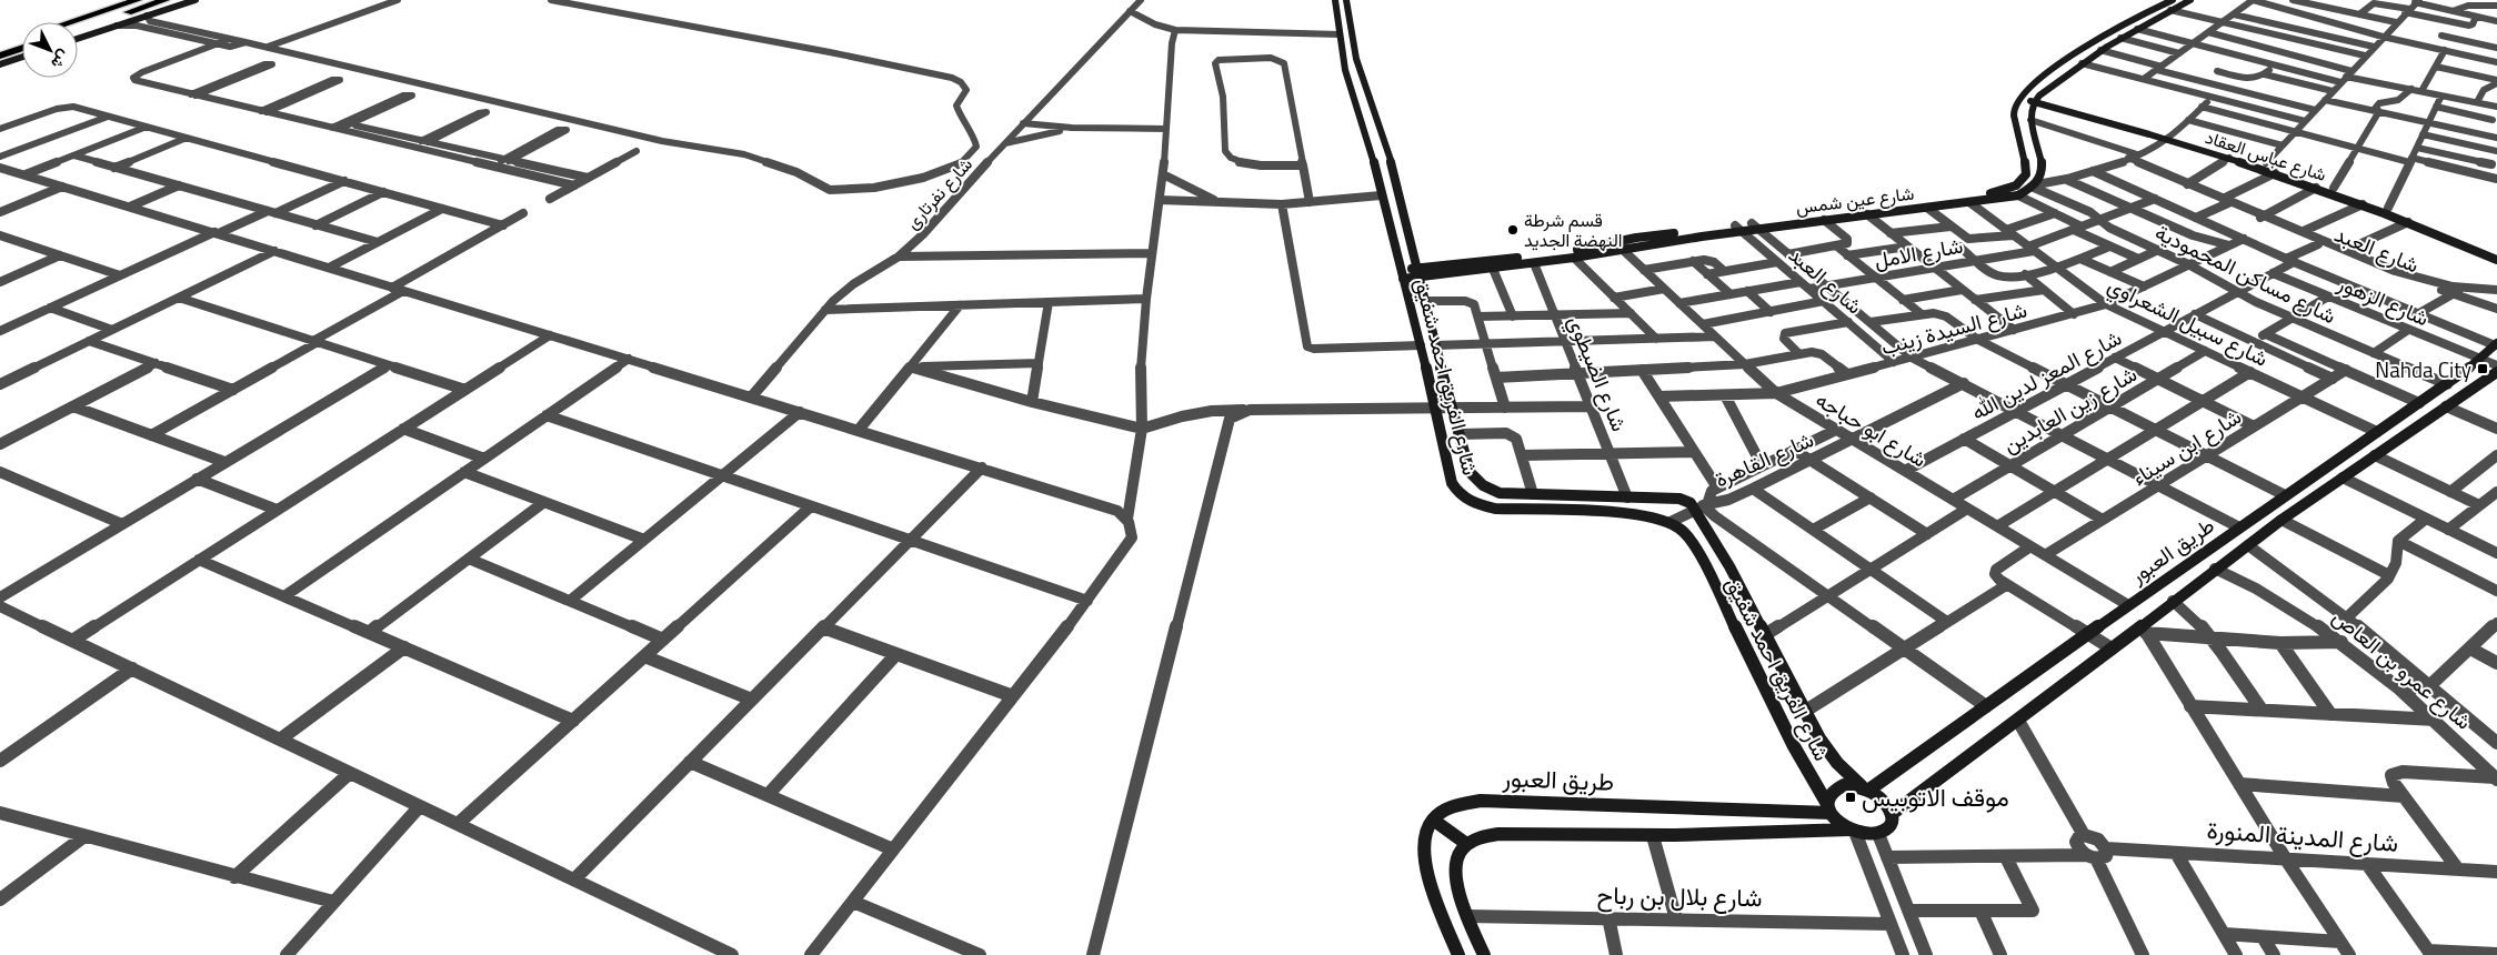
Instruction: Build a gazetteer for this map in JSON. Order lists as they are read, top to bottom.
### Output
{
  "streets": {
    "street": [
      "شارع عباس العقاد",
      "شارع نفرتارى",
      "شارع عين شمس",
      "شارع العبد",
      "شارع الامل",
      "شارع مساكن المحمودية",
      "شارع الزهور",
      "شارع سبيل الشعراوي",
      "شارع السيدة زينب",
      "شارع الضيطوي",
      "شارع المعز لدين الله",
      "شارع الفريق احمد شفيق",
      "شارع زين العابدين",
      "شارع ابو حباجه",
      "شارع ابن سيناء",
      "شارع القاهرة",
      "طريق العبور",
      "شارع عمرو بن العاص",
      "شارع المدينة المنورة",
      "شارع بلال بن رباح"
    ]
  },
  "crossings": [
    ["شارع عباس العقاد", "شارع عين شمس"],
    ["شارع عين شمس", "شارع العبد"],
    ["شارع عين شمس", "شارع مساكن المحمودية"],
    ["شارع عين شمس", "شارع سبيل الشعراوي"],
    ["شارع عين شمس", "شارع الضيطوي"],
    ["شارع عين شمس", "شارع الفريق احمد شفيق"],
    ["شارع عين شمس", "شارع ابو حباجه"],
    ["شارع العبد", "شارع الامل"],
    ["شارع العبد", "شارع السيدة زينب"],
    ["شارع العبد", "شارع المعز لدين الله"],
    ["شارع العبد", "شارع زين العابدين"],
    ["شارع العبد", "شارع ابن سيناء"],
    ["شارع العبد", "شارع القاهرة"],
    ["شارع العبد", "طريق العبور"],
    ["شارع الامل", "شارع مساكن المحمودية"],
    ["شارع الامل", "شارع سبيل الشعراوي"],
    ["شارع مساكن المحمودية", "شارع السيدة زينب"],
    ["شارع مساكن المحمودية", "شارع المعز لدين الله"],
    ["شارع مساكن المحمودية", "طريق العبور"],
    ["شارع الزهور", "شارع المعز لدين الله"],
    ["شارع الزهور", "طريق العبور"],
    ["شارع سبيل الشعراوي", "شارع السيدة زينب"],
    ["شارع سبيل الشعراوي", "شارع المعز لدين الله"],
    ["شارع سبيل الشعراوي", "شارع زين العابدين"],
    ["شارع سبيل الشعراوي", "شارع ابن سيناء"],
    ["شارع سبيل الشعراوي", "طريق العبور"],
    ["شارع السيدة زينب", "شارع ابو حباجه"],
    ["شارع الضيطوي", "شارع الفريق احمد شفيق"],
    ["شارع المعز لدين الله", "شارع ابو حباجه"],
    ["شارع الفريق احمد شفيق", "شارع القاهرة"],
    ["شارع الفريق احمد شفيق", "طريق العبور"],
    ["شارع زين العابدين", "شارع ابو حباجه"],
    ["شارع ابو حباجه", "شارع ابن سيناء"],
    ["شارع ابو حباجه", "شارع القاهرة"],
    ["شارع ابو حباجه", "طريق العبور"],
    ["طريق العبور", "شارع عمرو بن العاص"]
  ],
  "places": {
    "other": ["قسم شرطة النهضة الجديد"],
    "transit": ["Nahda City", "موقف الاتوبيس"]
  },
  "north": "bottom right"
}
